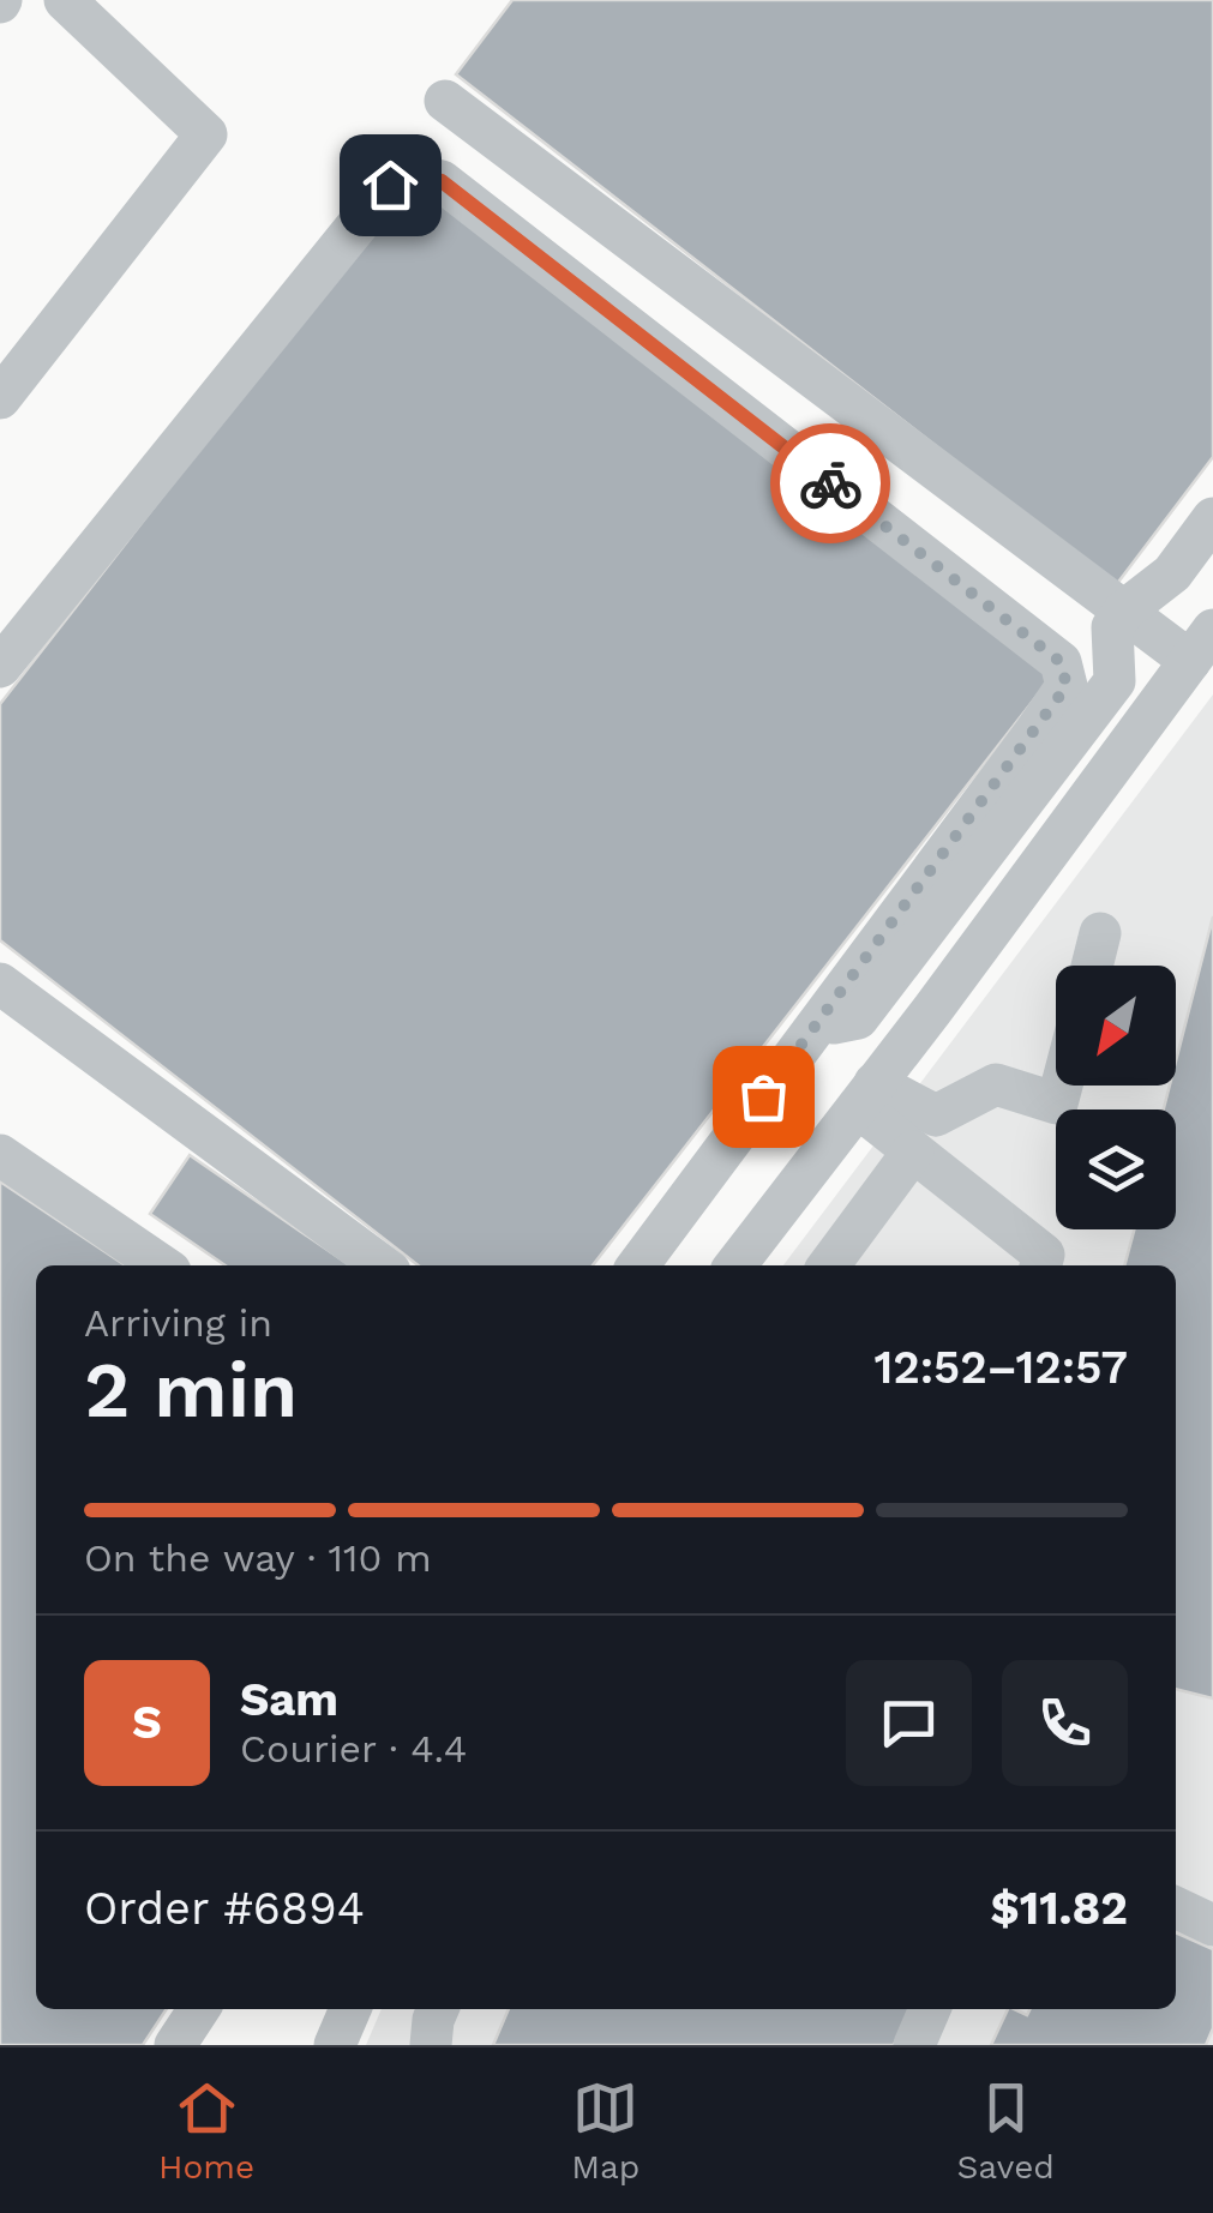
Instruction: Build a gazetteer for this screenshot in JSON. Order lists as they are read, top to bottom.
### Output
{
  "north": "bottom left",
  "page": {
    "heading": ["2 min", "Arriving in", "12:52–12:57"],
    "panel": [
      "Sam",
      "Courier · 4.4",
      "Order #6894",
      "$11.82"
    ],
    "bar": "On the way · 110 m",
    "round": "S",
    "tabs": ["Home", "Map", "Saved"]
  }
}
